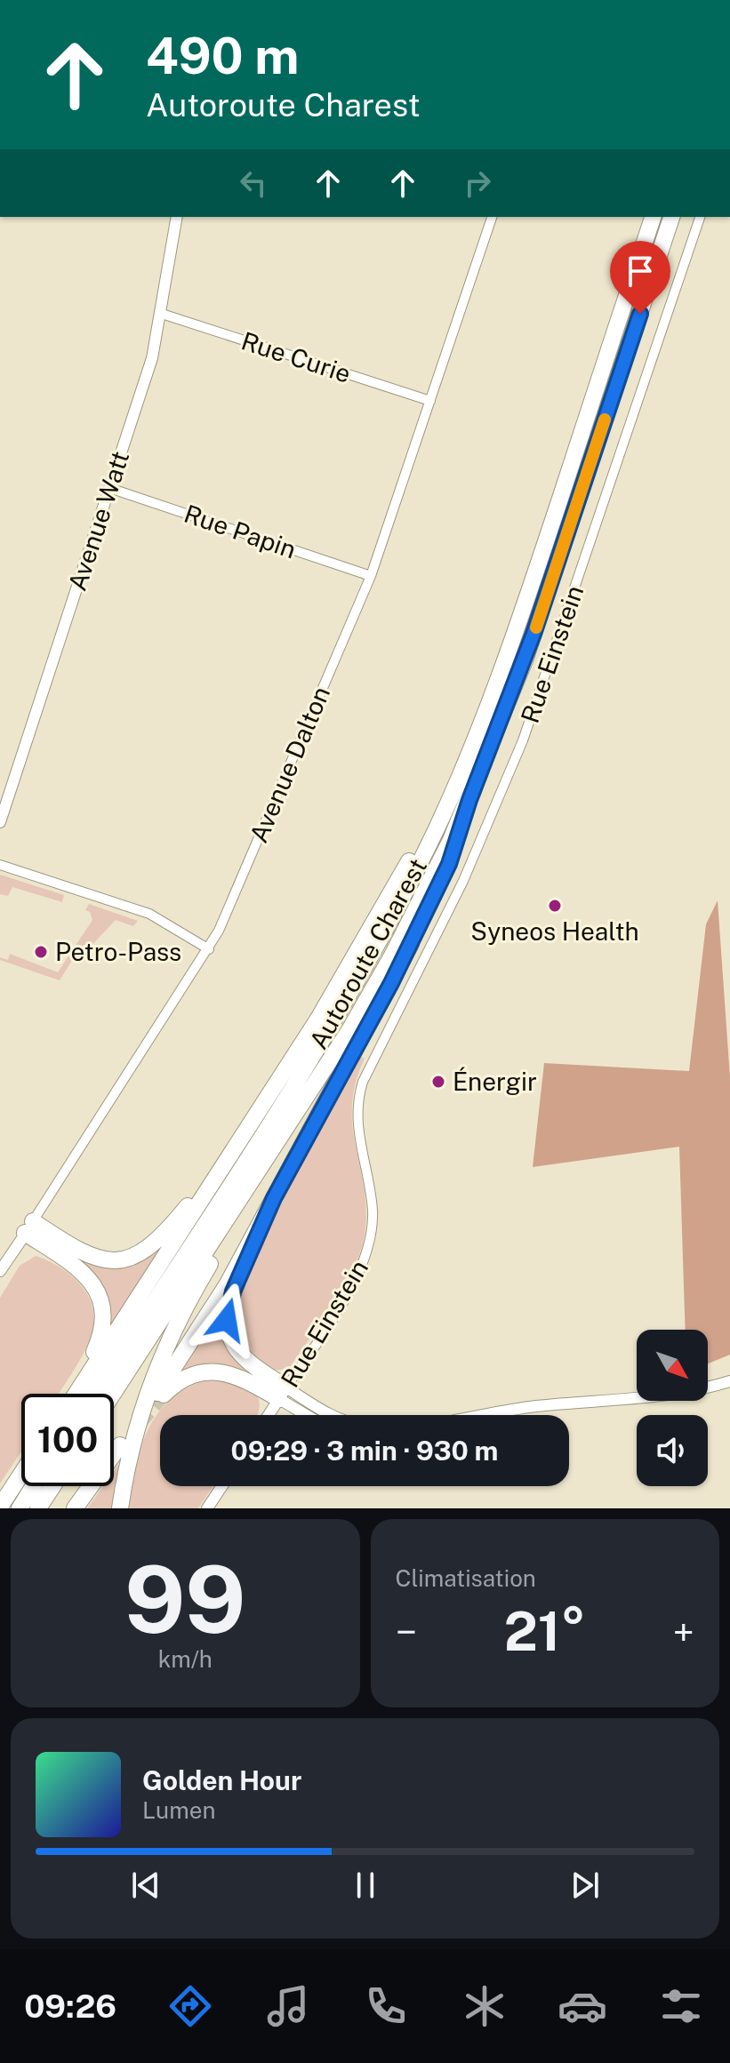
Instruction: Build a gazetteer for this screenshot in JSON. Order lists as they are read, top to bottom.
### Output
{
  "streets": {
    "highway": ["Autoroute Charest"],
    "street": [
      "Rue Curie",
      "Avenue Watt",
      "Rue Papin",
      "Rue Einstein",
      "Avenue Dalton"
    ]
  },
  "crossings": [
    ["Rue Curie", "Avenue Watt"],
    ["Rue Curie", "Avenue Dalton"],
    ["Avenue Watt", "Rue Papin"],
    ["Rue Papin", "Avenue Dalton"]
  ],
  "places": ["Syneos Health", "Petro-Pass", "Énergir"],
  "north": "bottom right",
  "page": {
    "turn": ["490 m", "Autoroute Charest"],
    "limit": "100",
    "trip": "09:29 · 3 min · 930 m",
    "tile": [
      ["99", "km/h"],
      "Climatisation"
    ],
    "heat": ["−", "21°", "+"],
    "song": ["Golden Hour", "Lumen"],
    "tabs": "09:26"
  }
}
